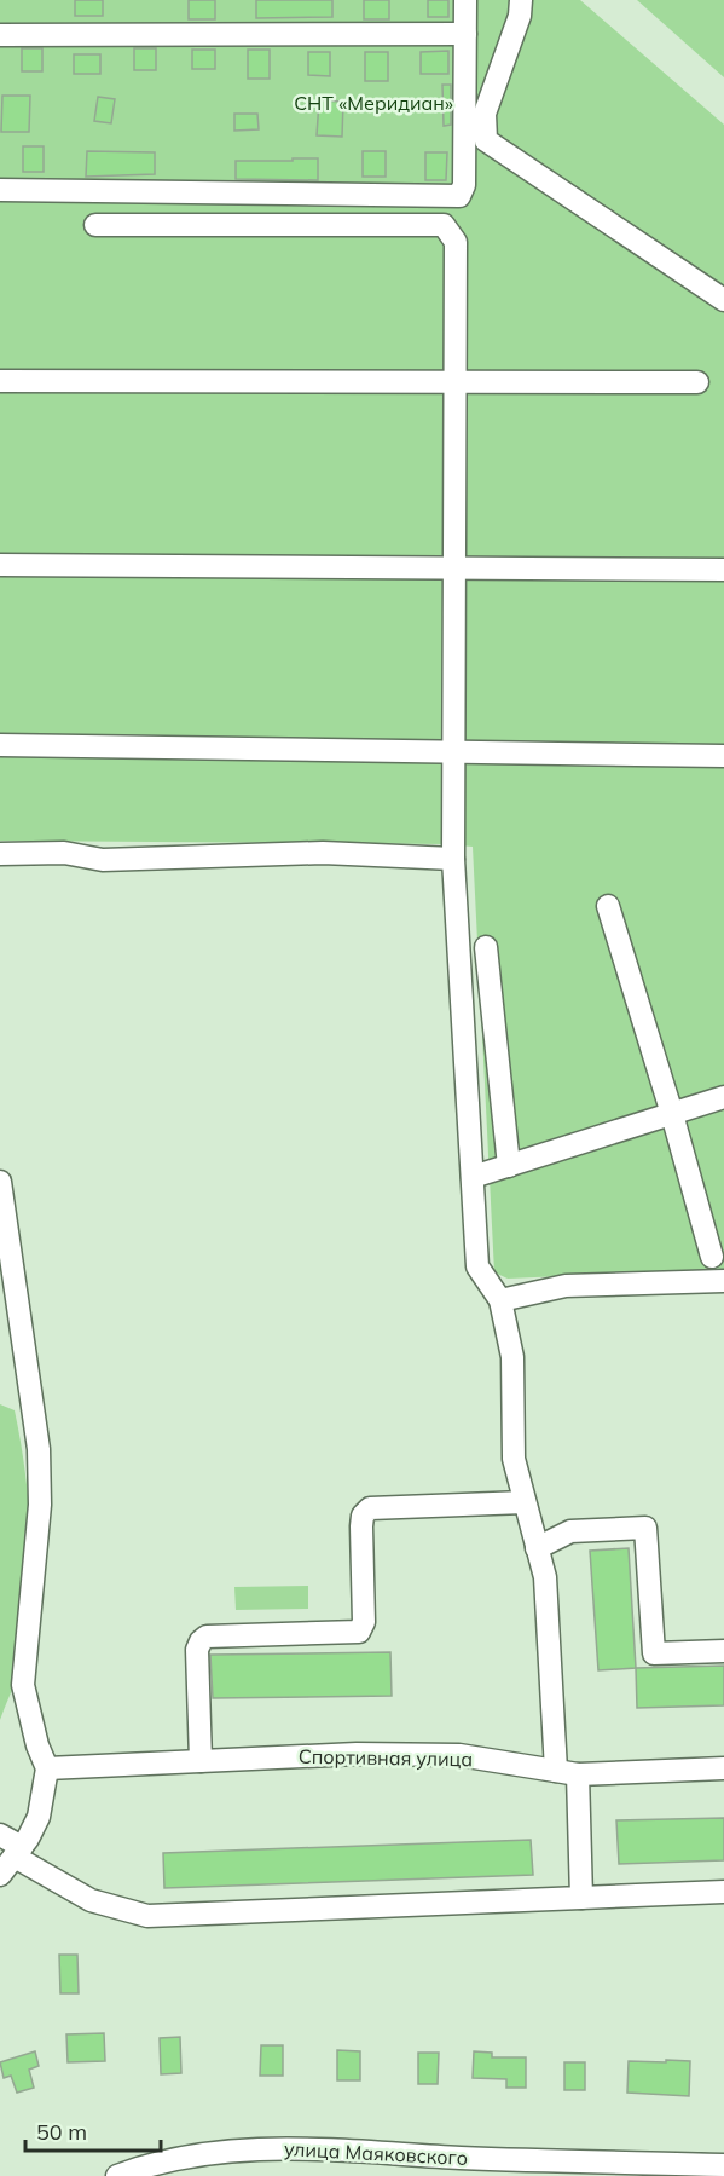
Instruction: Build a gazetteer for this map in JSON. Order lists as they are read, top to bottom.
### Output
{
  "streets": {
    "street": ["Спортивная улица", "улица Маяковского"]
  },
  "parks": ["СНТ «Меридиан»"],
  "scale_bar": "50 m"
}
